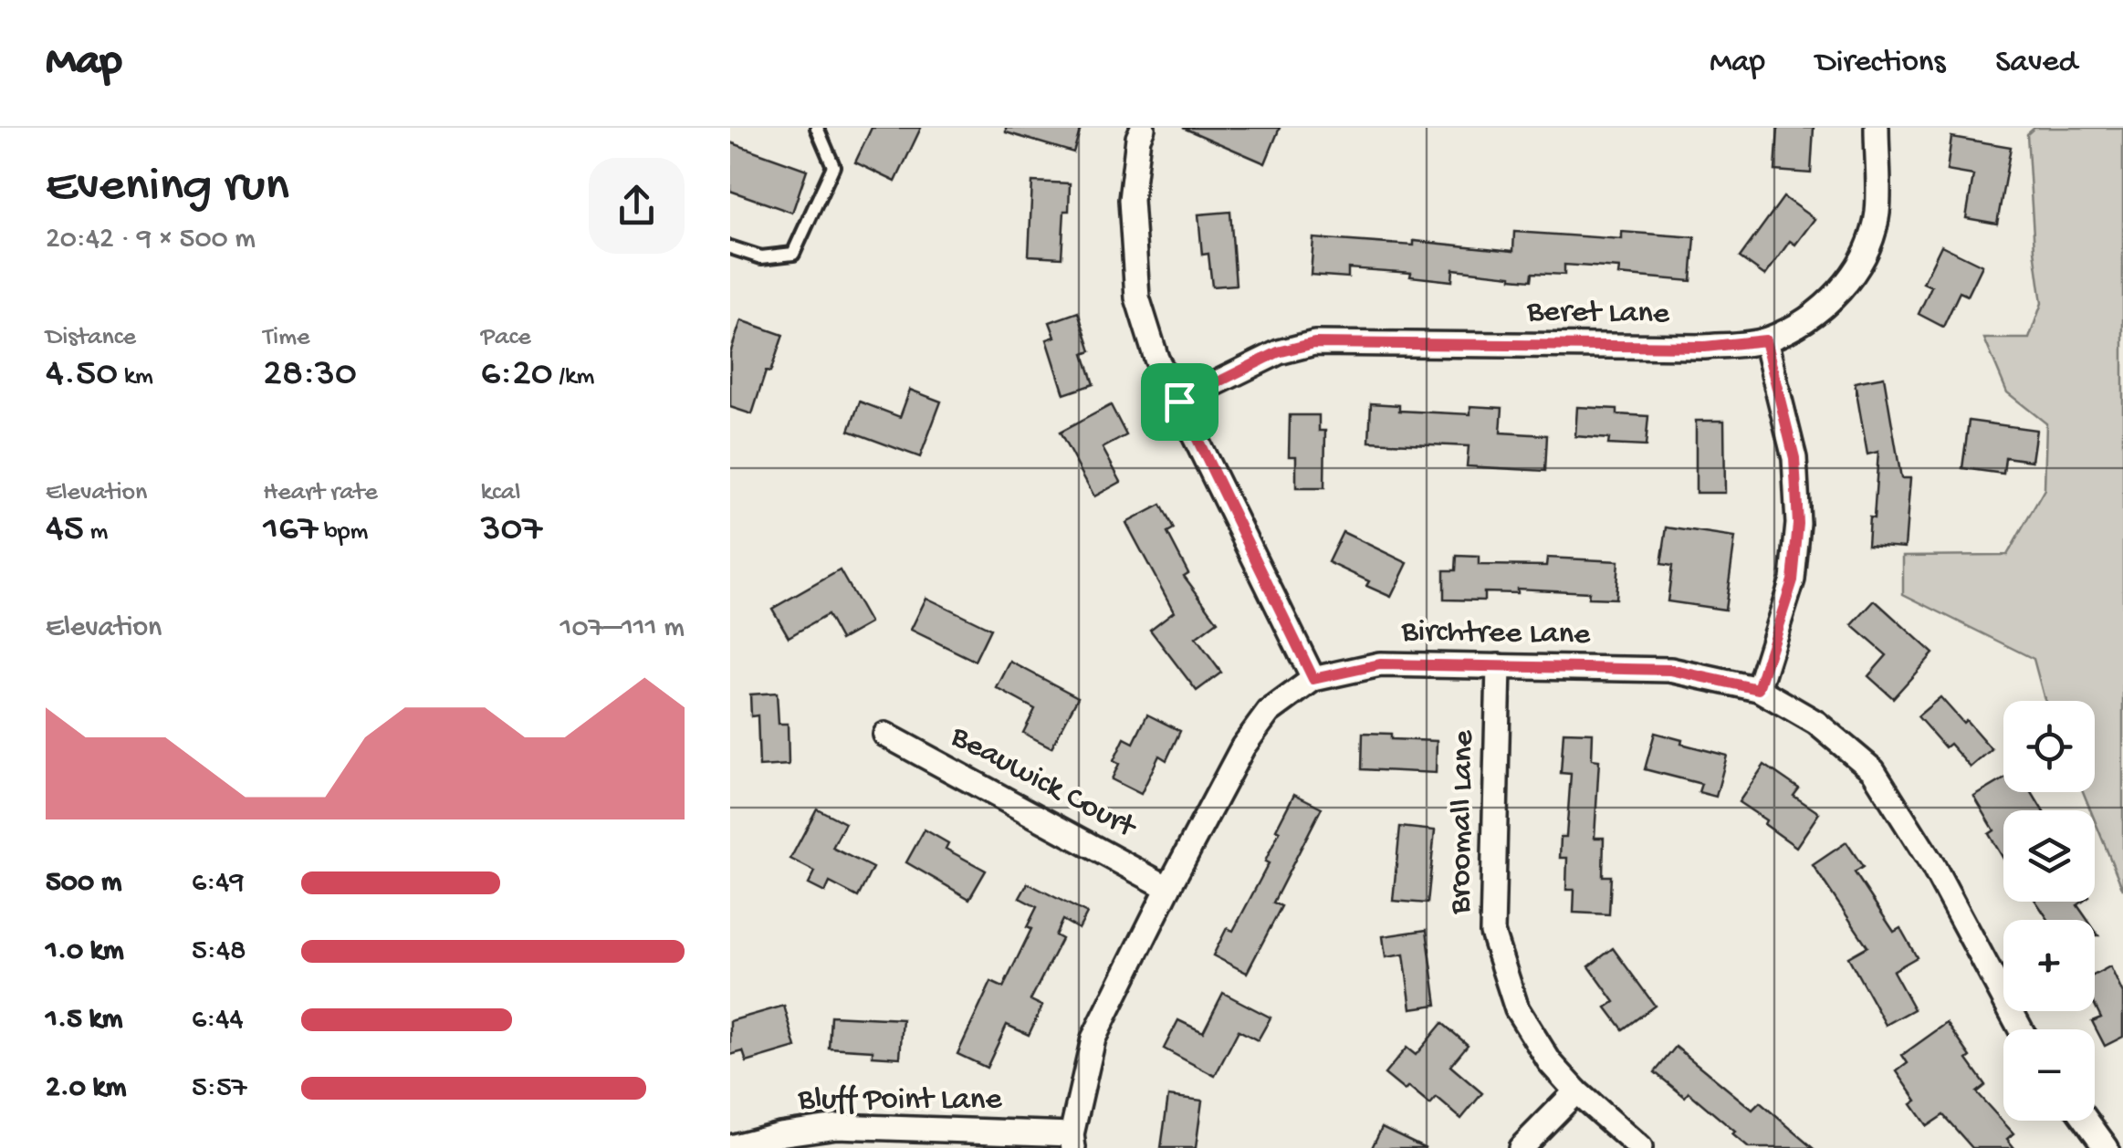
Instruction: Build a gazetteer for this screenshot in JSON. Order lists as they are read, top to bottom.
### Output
{
  "streets": {
    "street": [
      "Beret Lane",
      "Birchtree Lane",
      "Beauwick Court",
      "Broomall Lane",
      "Bluff Point Lane"
    ]
  },
  "crossings": [
    ["Birchtree Lane", "Beauwick Court"],
    ["Birchtree Lane", "Broomall Lane"],
    ["Birchtree Lane", "Bluff Point Lane"]
  ],
  "page": {
    "header": "Map",
    "nav": ["Map", "Directions", "Saved"],
    "heading": ["Evening run", "20:42 · 9 × 500 m"],
    "stats": [
      ["Distance", "4.50 km"],
      ["Time", "28:30"],
      ["Pace", "6:20 /km"],
      ["Elevation", "45 m"],
      ["Heart rate", "167 bpm"],
      ["kcal", "307"]
    ],
    "chart": ["Elevation", "107–111 m"],
    "map_buttons": ["+", "−"],
    "list": [
      {
        "name": "500 m",
        "note": "6:49"
      },
      {
        "name": "1.0 km",
        "note": "5:48"
      },
      {
        "name": "1.5 km",
        "note": "6:44"
      },
      {
        "name": "2.0 km",
        "note": "5:57"
      }
    ]
  }
}
